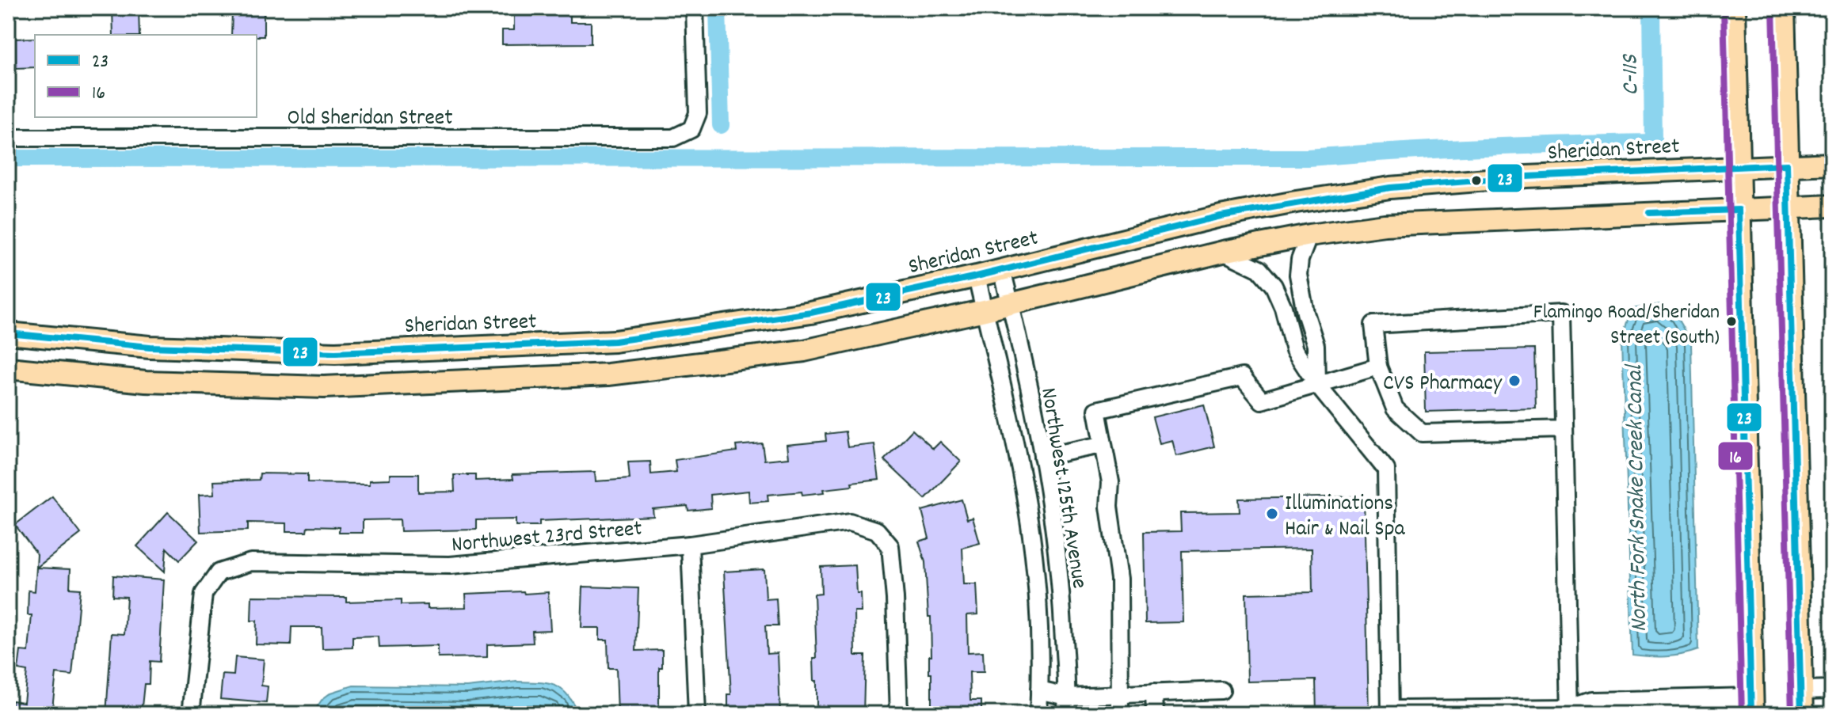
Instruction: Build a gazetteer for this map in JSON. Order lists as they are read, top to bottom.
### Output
{
  "streets": {
    "main road": ["Sheridan Street"],
    "street": ["Old Sheridan Street", "Northwest 125th Avenue", "Northwest 23rd Street"]
  },
  "crossings": [
    ["Sheridan Street", "Northwest 125th Avenue"]
  ],
  "water": ["C-11S", "North Fork Snake Creek Canal"],
  "places": ["Flamingo Road/Sheridan Street (South)", "CVS Pharmacy", "Illuminations Hair & Nail Spa"],
  "lines": ["transit line 16", "transit line 23"],
  "legend": ["23", "16"]
}
